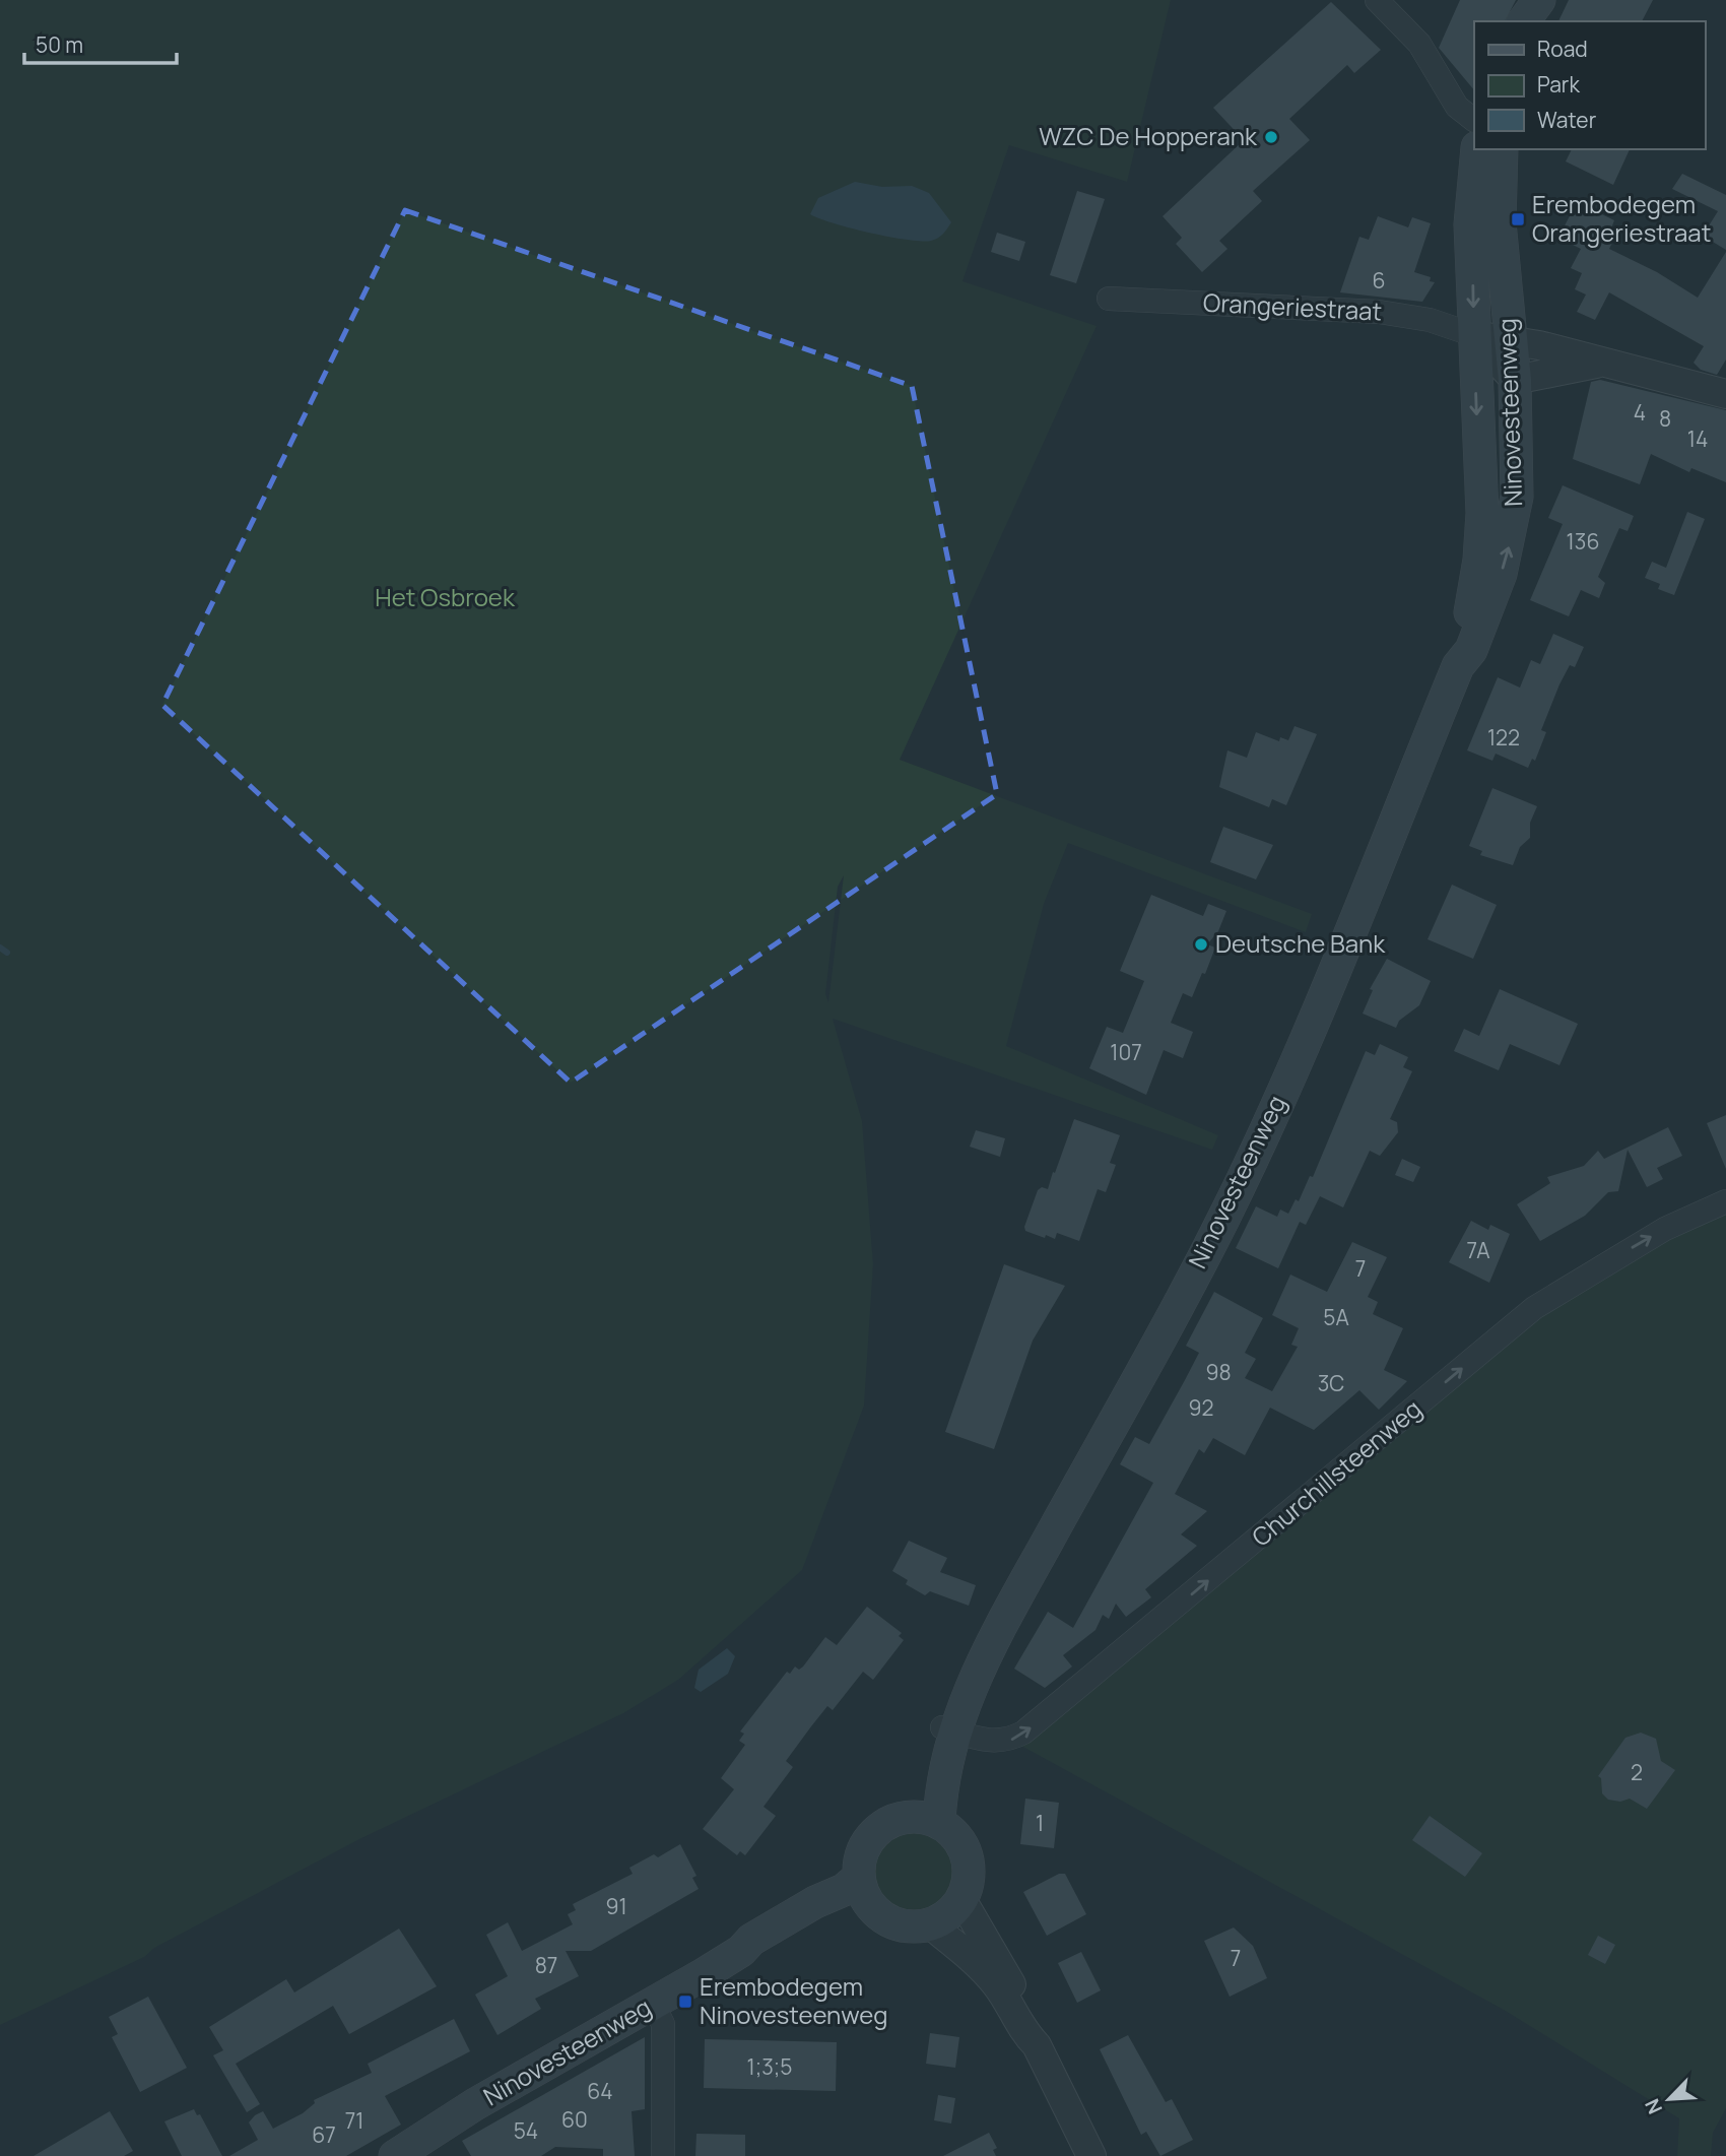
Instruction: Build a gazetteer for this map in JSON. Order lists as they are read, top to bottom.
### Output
{
  "streets": {
    "main road": ["Ninovesteenweg"],
    "street": ["Orangeriestraat", "Churchillsteenweg"]
  },
  "crossings": [
    ["Orangeriestraat", "Ninovesteenweg"],
    ["Ninovesteenweg", "Churchillsteenweg"]
  ],
  "one_way": ["Churchillsteenweg"],
  "parks": ["Het Osbroek"],
  "places": {
    "other": ["WZC De Hopperank", "Deutsche Bank"],
    "transit": ["Erembodegem Orangeriestraat", "Erembodegem Ninovesteenweg"]
  },
  "house_numbers": [
    "6",
    "4",
    "8",
    "14",
    "136",
    "122",
    "107",
    "7A",
    "7",
    "5A",
    "98",
    "3C",
    "92",
    "2",
    "1",
    "91",
    "7",
    "87",
    "1;3;5",
    "64",
    "60",
    "71",
    "54",
    "67"
  ],
  "legend": ["Road", "Park", "Water"],
  "scale_bar": "50 m",
  "north": "bottom left"
}
